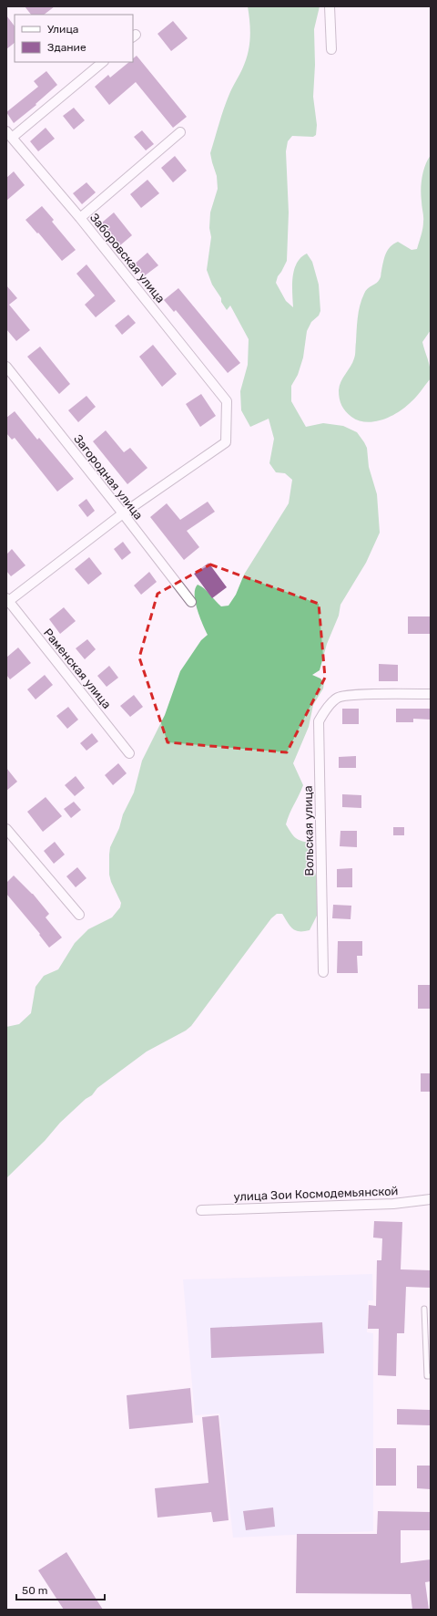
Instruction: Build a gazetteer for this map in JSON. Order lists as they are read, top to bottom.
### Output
{
  "streets": {
    "street": [
      "Заборовская улица",
      "Загородная улица",
      "Раменская улица",
      "Вольская улица",
      "улица Зои Космодемьянской"
    ]
  },
  "crossings": [
    ["Заборовская улица", "Загородная улица"]
  ],
  "legend": ["Улица", "Здание"],
  "scale_bar": "50 m"
}
